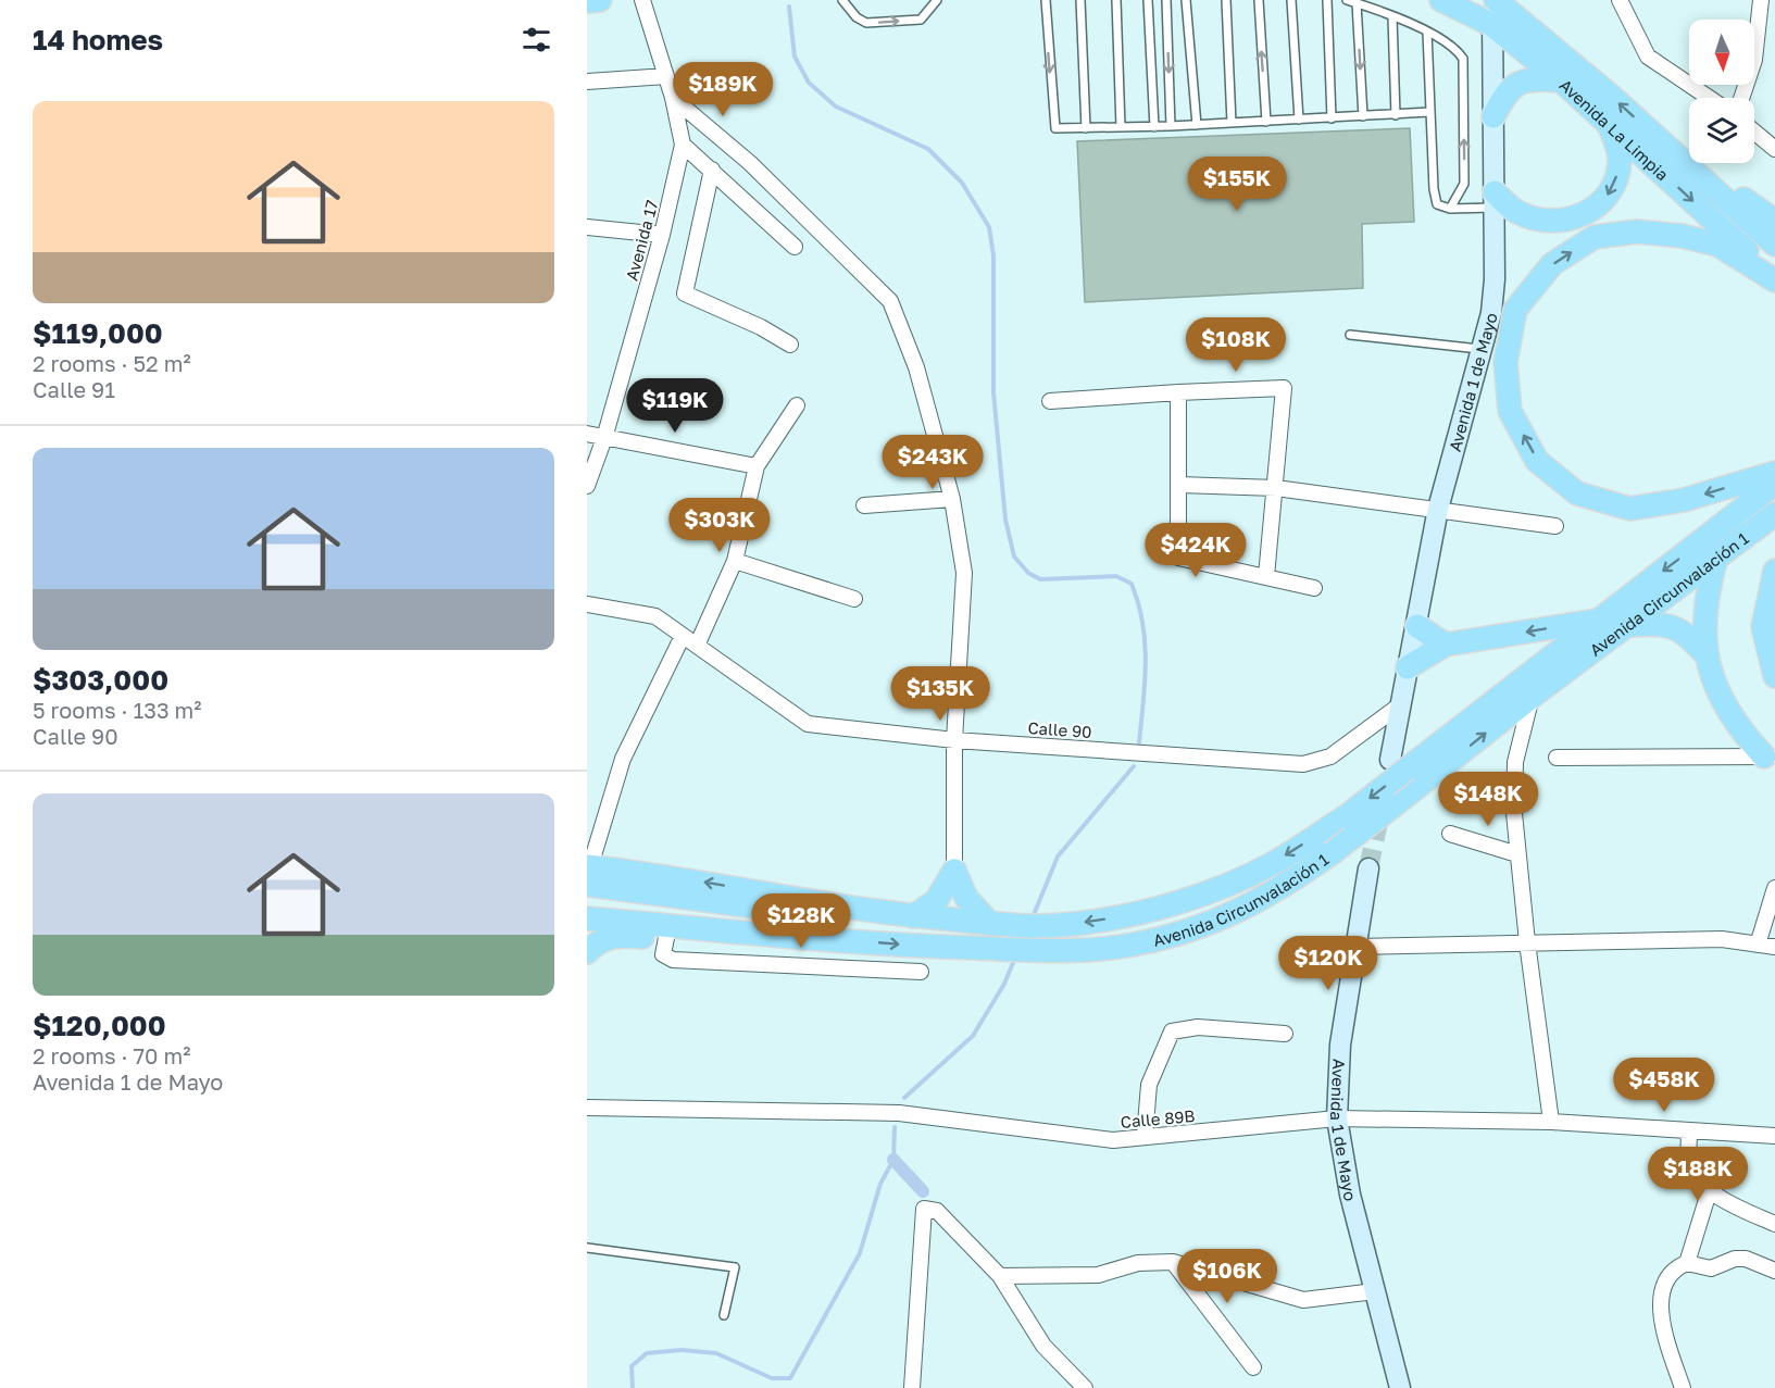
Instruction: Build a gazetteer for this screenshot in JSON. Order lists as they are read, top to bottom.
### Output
{
  "streets": {
    "main road": ["Avenida La Limpia", "Avenida Circunvalación 1"],
    "street": [
      "Avenida 17",
      "Avenida 1 de Mayo",
      "Calle 90",
      "Calle 89B"
    ]
  },
  "crossings": [
    ["Avenida La Limpia", "Avenida 1 de Mayo"],
    ["Avenida 1 de Mayo", "Avenida Circunvalación 1"],
    ["Avenida 1 de Mayo", "Calle 90"],
    ["Avenida 1 de Mayo", "Calle 89B"]
  ],
  "north": "bottom",
  "page": {
    "heading": "14 homes",
    "price": [
      "$189K",
      "$155K",
      "$108K",
      "$119K",
      "$243K",
      "$303K",
      "$424K",
      "$135K",
      "$148K",
      "$128K",
      "$120K",
      "$458K",
      "$188K",
      "$106K"
    ],
    "list": [
      {
        "name": "$119,000",
        "note": "2 rooms · 52 m² · Calle 91"
      },
      {
        "name": "$303,000",
        "note": "5 rooms · 133 m² · Calle 90"
      },
      {
        "name": "$120,000",
        "note": "2 rooms · 70 m² · Avenida 1 de Mayo"
      }
    ]
  }
}
